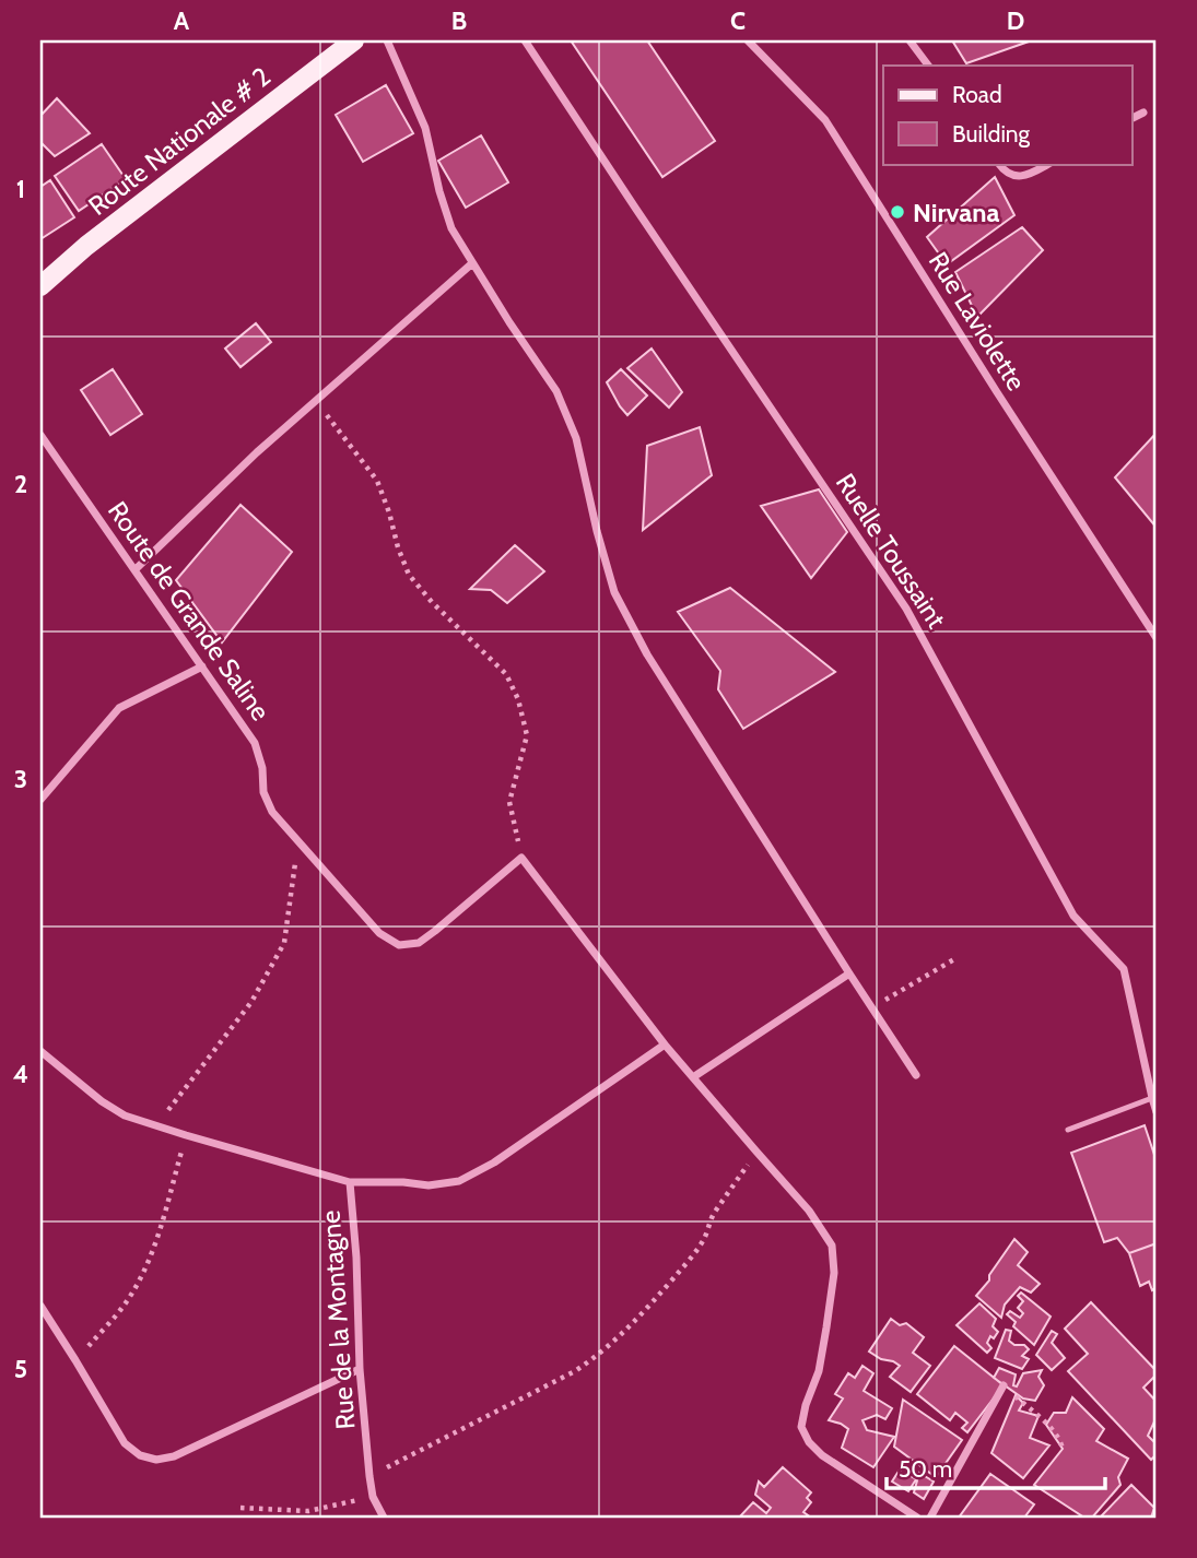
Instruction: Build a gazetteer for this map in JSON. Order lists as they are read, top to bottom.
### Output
{
  "streets": {
    "main road": ["Route Nationale # 2"],
    "street": [
      "Rue Laviolette",
      "Ruelle Toussaint",
      "Route de Grande Saline",
      "Rue de la Montagne"
    ]
  },
  "places": ["Nirvana"],
  "legend": ["Road", "Building"],
  "scale_bar": "50 m",
  "grid": {
    "columns": [
      "A",
      "B",
      "C",
      "D"
    ],
    "rows": [
      "1",
      "2",
      "3",
      "4",
      "5"
    ]
  }
}
